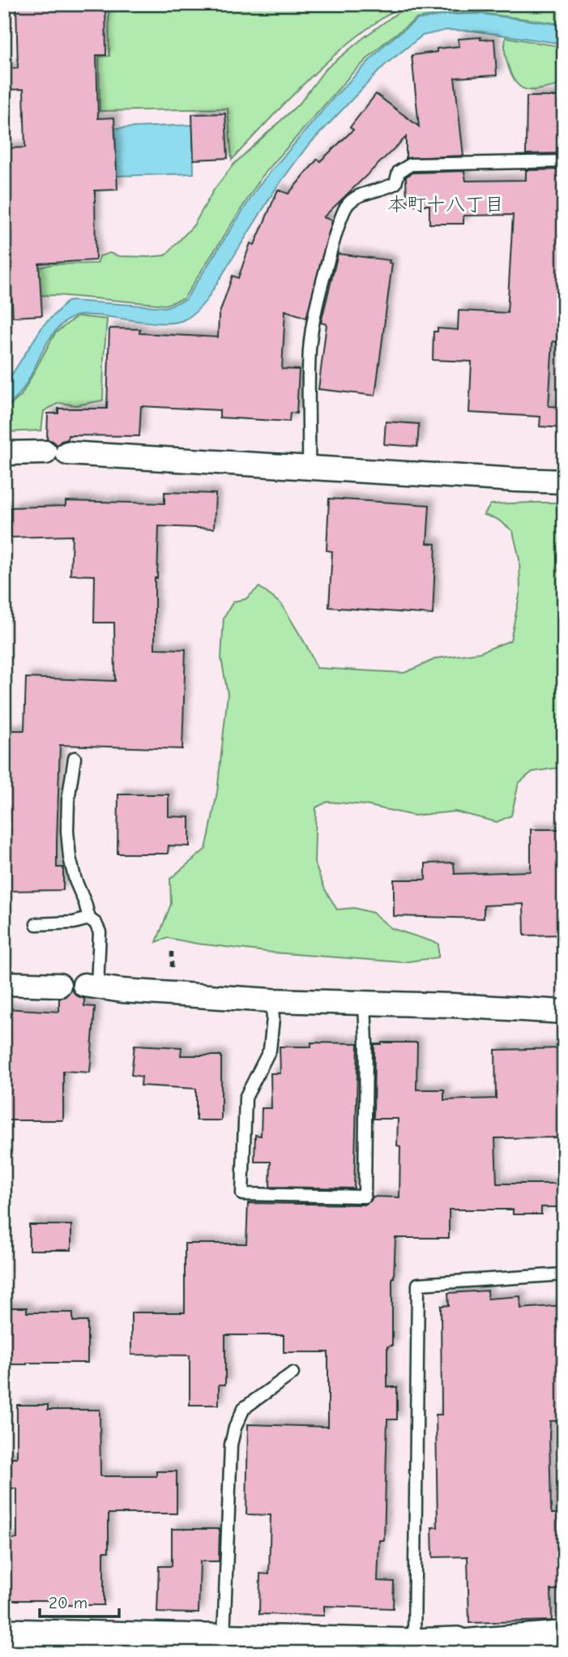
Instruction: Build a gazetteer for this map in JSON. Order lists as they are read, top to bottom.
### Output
{
  "districts": ["本町十八丁目"],
  "scale_bar": "20 m"
}
